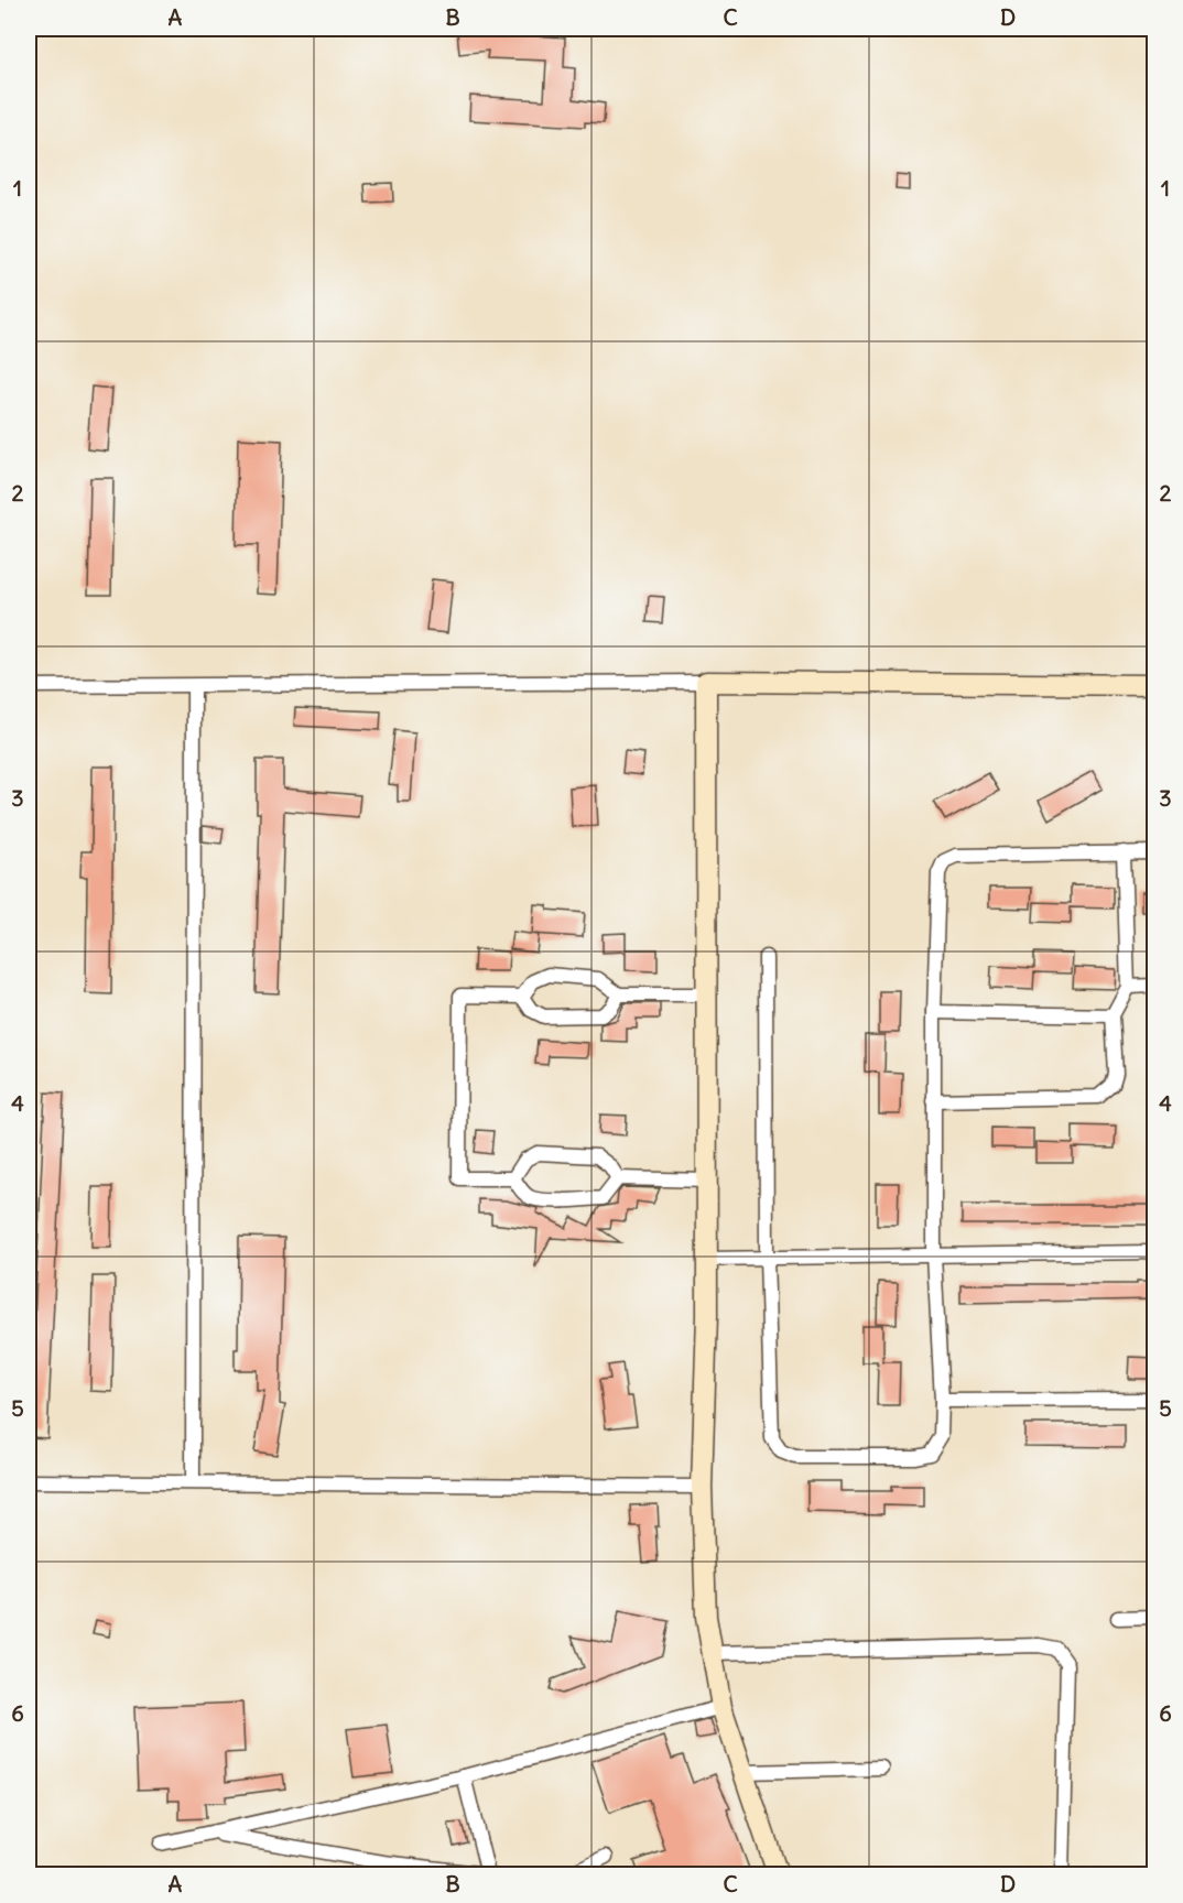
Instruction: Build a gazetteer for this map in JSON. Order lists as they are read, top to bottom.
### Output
{
  "grid": {
    "columns": [
      "A",
      "B",
      "C",
      "D"
    ],
    "rows": [
      "1",
      "2",
      "3",
      "4",
      "5",
      "6"
    ]
  }
}
